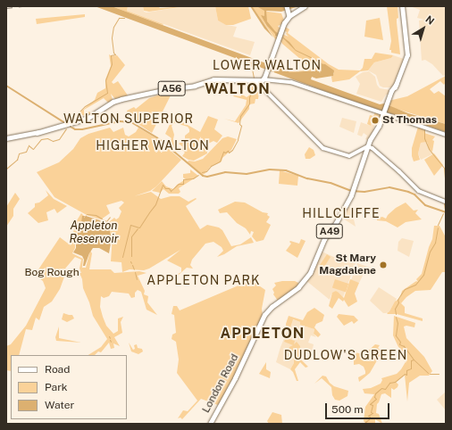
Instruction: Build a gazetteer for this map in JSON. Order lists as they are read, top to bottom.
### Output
{
  "streets": {
    "highway": ["A56", "A49", "London Road"]
  },
  "crossings": [
    ["A49", "London Road"]
  ],
  "districts": [
    "LOWER WALTON",
    "WALTON",
    "WALTON SUPERIOR",
    "HIGHER WALTON",
    "HILLCLIFFE",
    "APPLETON PARK",
    "APPLETON",
    "DUDLOW'S GREEN"
  ],
  "water": ["Appleton Reservoir"],
  "parks": ["Bog Rough"],
  "places": ["St Thomas", "St Mary Magdalene"],
  "legend": ["Road", "Park", "Water"],
  "scale_bar": "500 m",
  "north": "top right"
}
